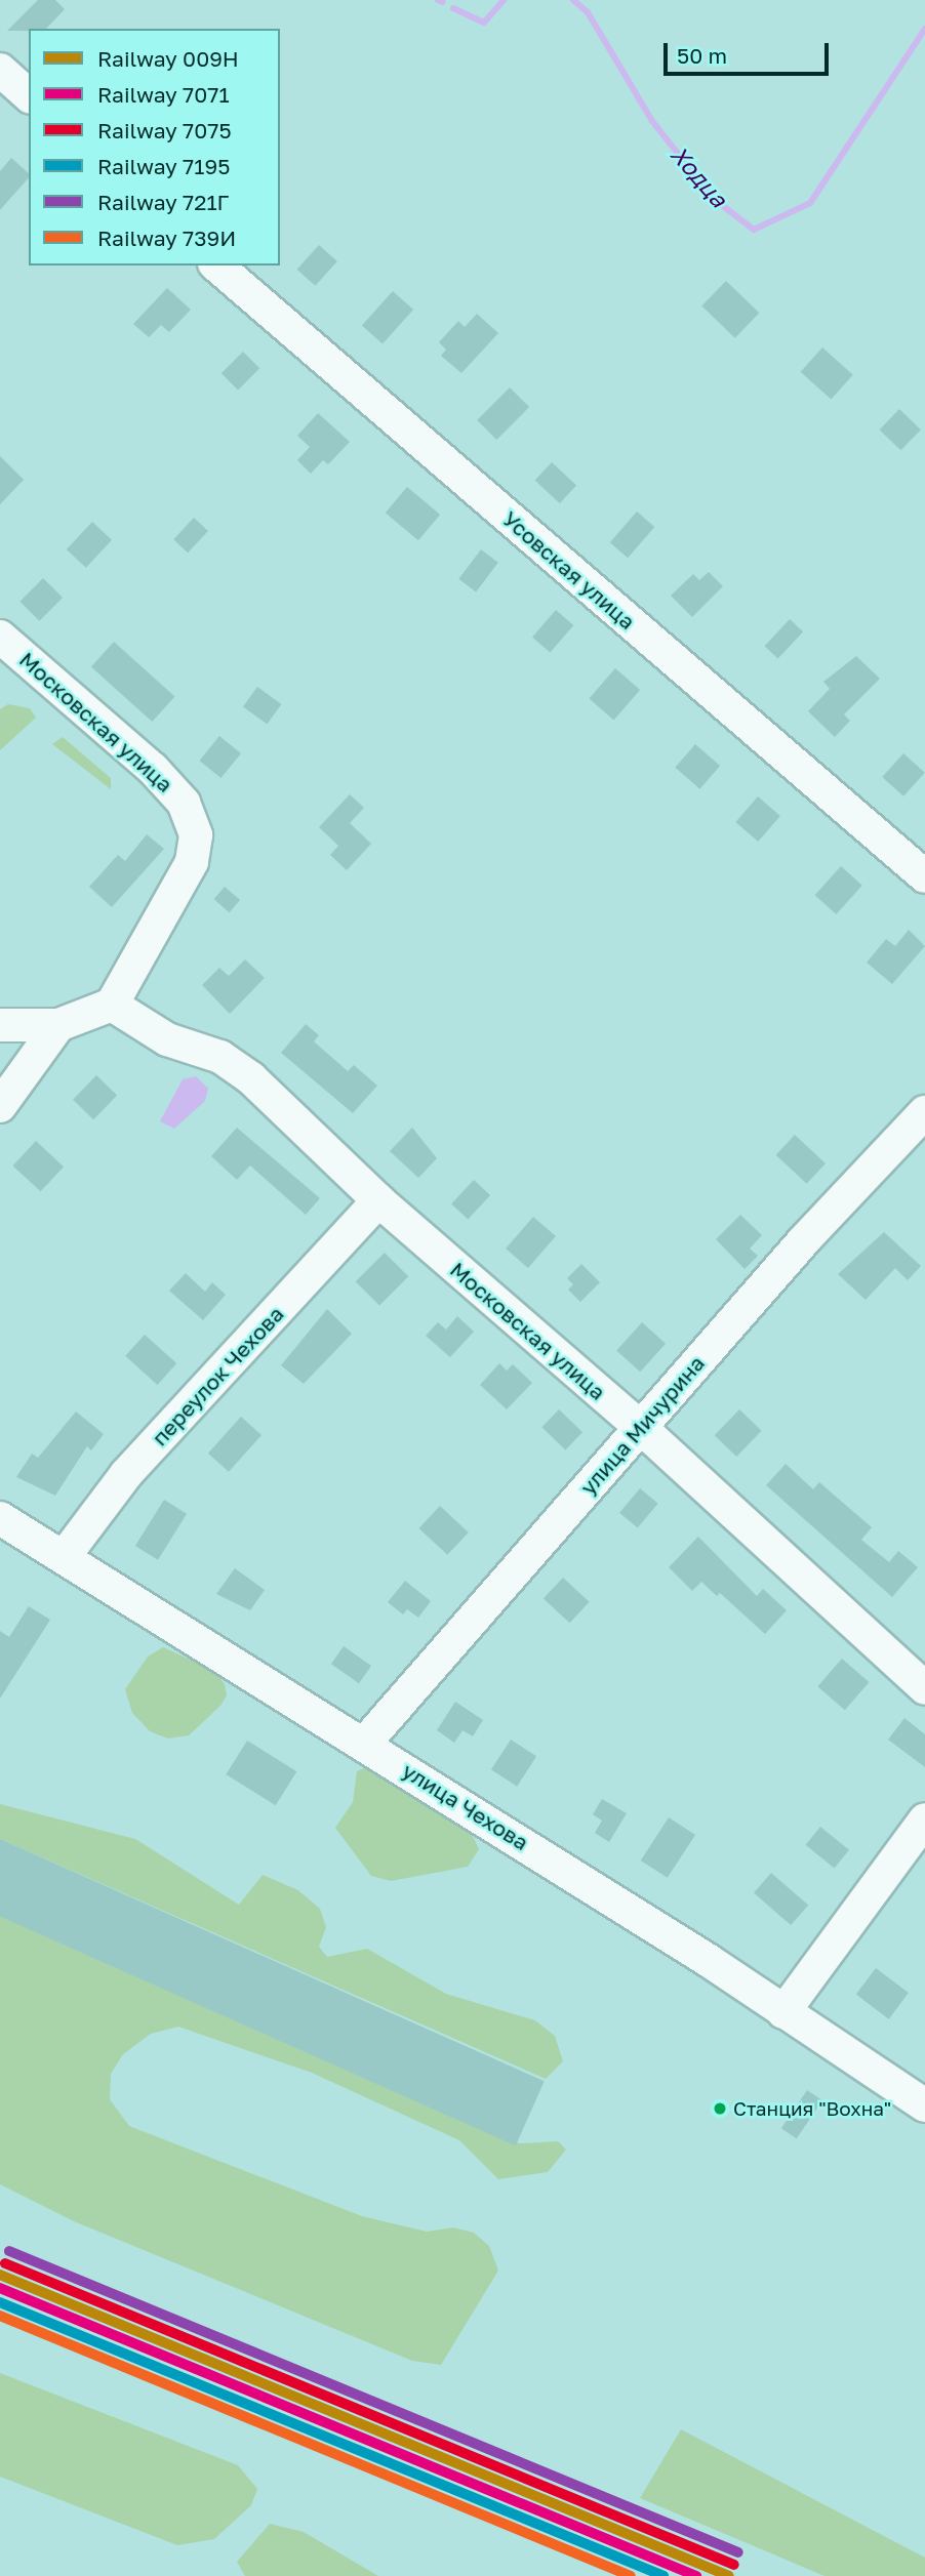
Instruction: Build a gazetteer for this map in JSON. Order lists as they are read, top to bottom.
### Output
{
  "streets": {
    "street": [
      "Усовская улица",
      "Московская улица",
      "переулок Чехова",
      "улица Мичурина",
      "улица Чехова"
    ]
  },
  "crossings": [
    ["Московская улица", "переулок Чехова"],
    ["Московская улица", "улица Мичурина"],
    ["переулок Чехова", "улица Чехова"],
    ["улица Мичурина", "улица Чехова"]
  ],
  "water": ["Ходца"],
  "places": ["Станция \"Вохна\""],
  "lines": [
    "rail line 721Г",
    "rail line 7075",
    "rail line 009Н",
    "rail line 7071",
    "rail line 7195",
    "rail line 739И"
  ],
  "legend": [
    "Railway 009Н",
    "Railway 7071",
    "Railway 7075",
    "Railway 7195",
    "Railway 721Г",
    "Railway 739И"
  ],
  "scale_bar": "50 m"
}
